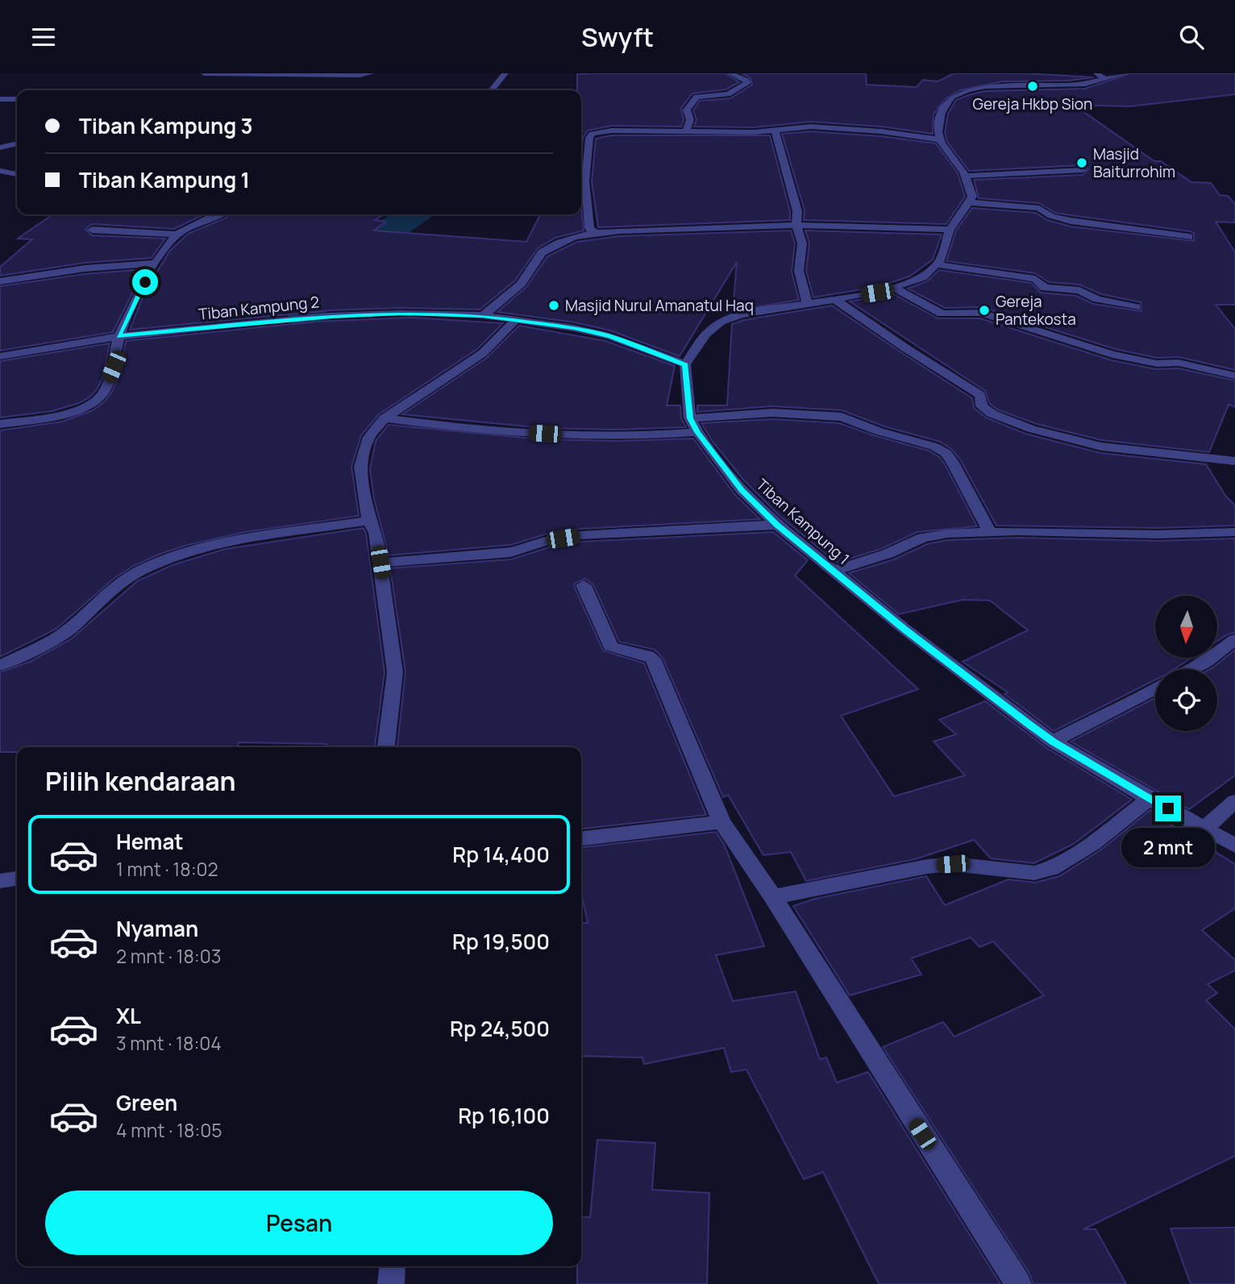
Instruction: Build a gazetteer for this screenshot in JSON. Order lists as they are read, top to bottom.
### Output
{
  "streets": {
    "street": ["Tiban Kampung 2", "Tiban Kampung 1"]
  },
  "crossings": [
    ["Tiban Kampung 2", "Tiban Kampung 1"]
  ],
  "places": [
    "Gereja Hkbp Sion",
    "Masjid Baiturrohim",
    "Masjid Nurul Amanatul Haq",
    "Gereja Pantekosta"
  ],
  "north": "bottom",
  "page": {
    "header": "Swyft",
    "banner": ["Tiban Kampung 3", "Tiban Kampung 1"],
    "heading": "Pilih kendaraan",
    "list": [
      {
        "name": "Hemat",
        "note": "1 mnt · 18:02",
        "value": "Rp 14,400"
      },
      {
        "name": "Nyaman",
        "note": "2 mnt · 18:03",
        "value": "Rp 19,500"
      },
      {
        "name": "XL",
        "note": "3 mnt · 18:04",
        "value": "Rp 24,500"
      },
      {
        "name": "Green",
        "note": "4 mnt · 18:05",
        "value": "Rp 16,100"
      }
    ],
    "bubble": "2 mnt",
    "buttons": "Pesan"
  }
}
